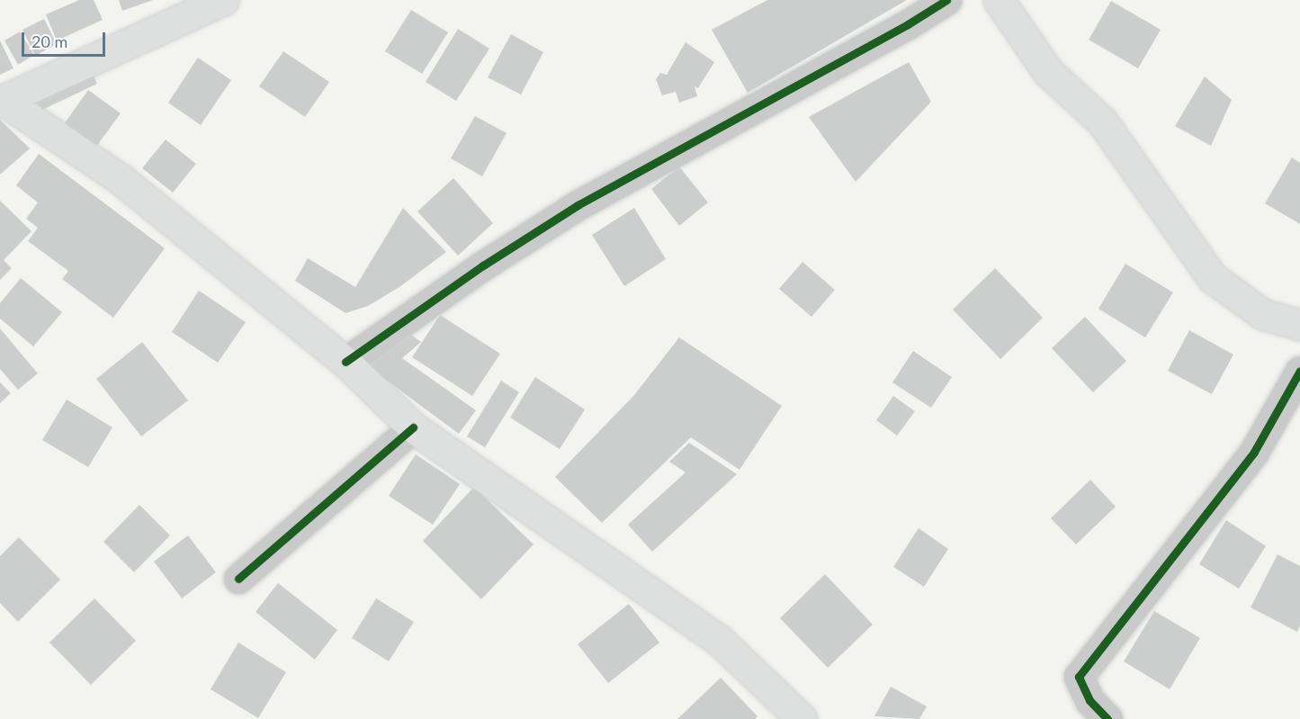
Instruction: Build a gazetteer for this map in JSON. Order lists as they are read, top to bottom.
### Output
{
  "scale_bar": "20 m"
}
